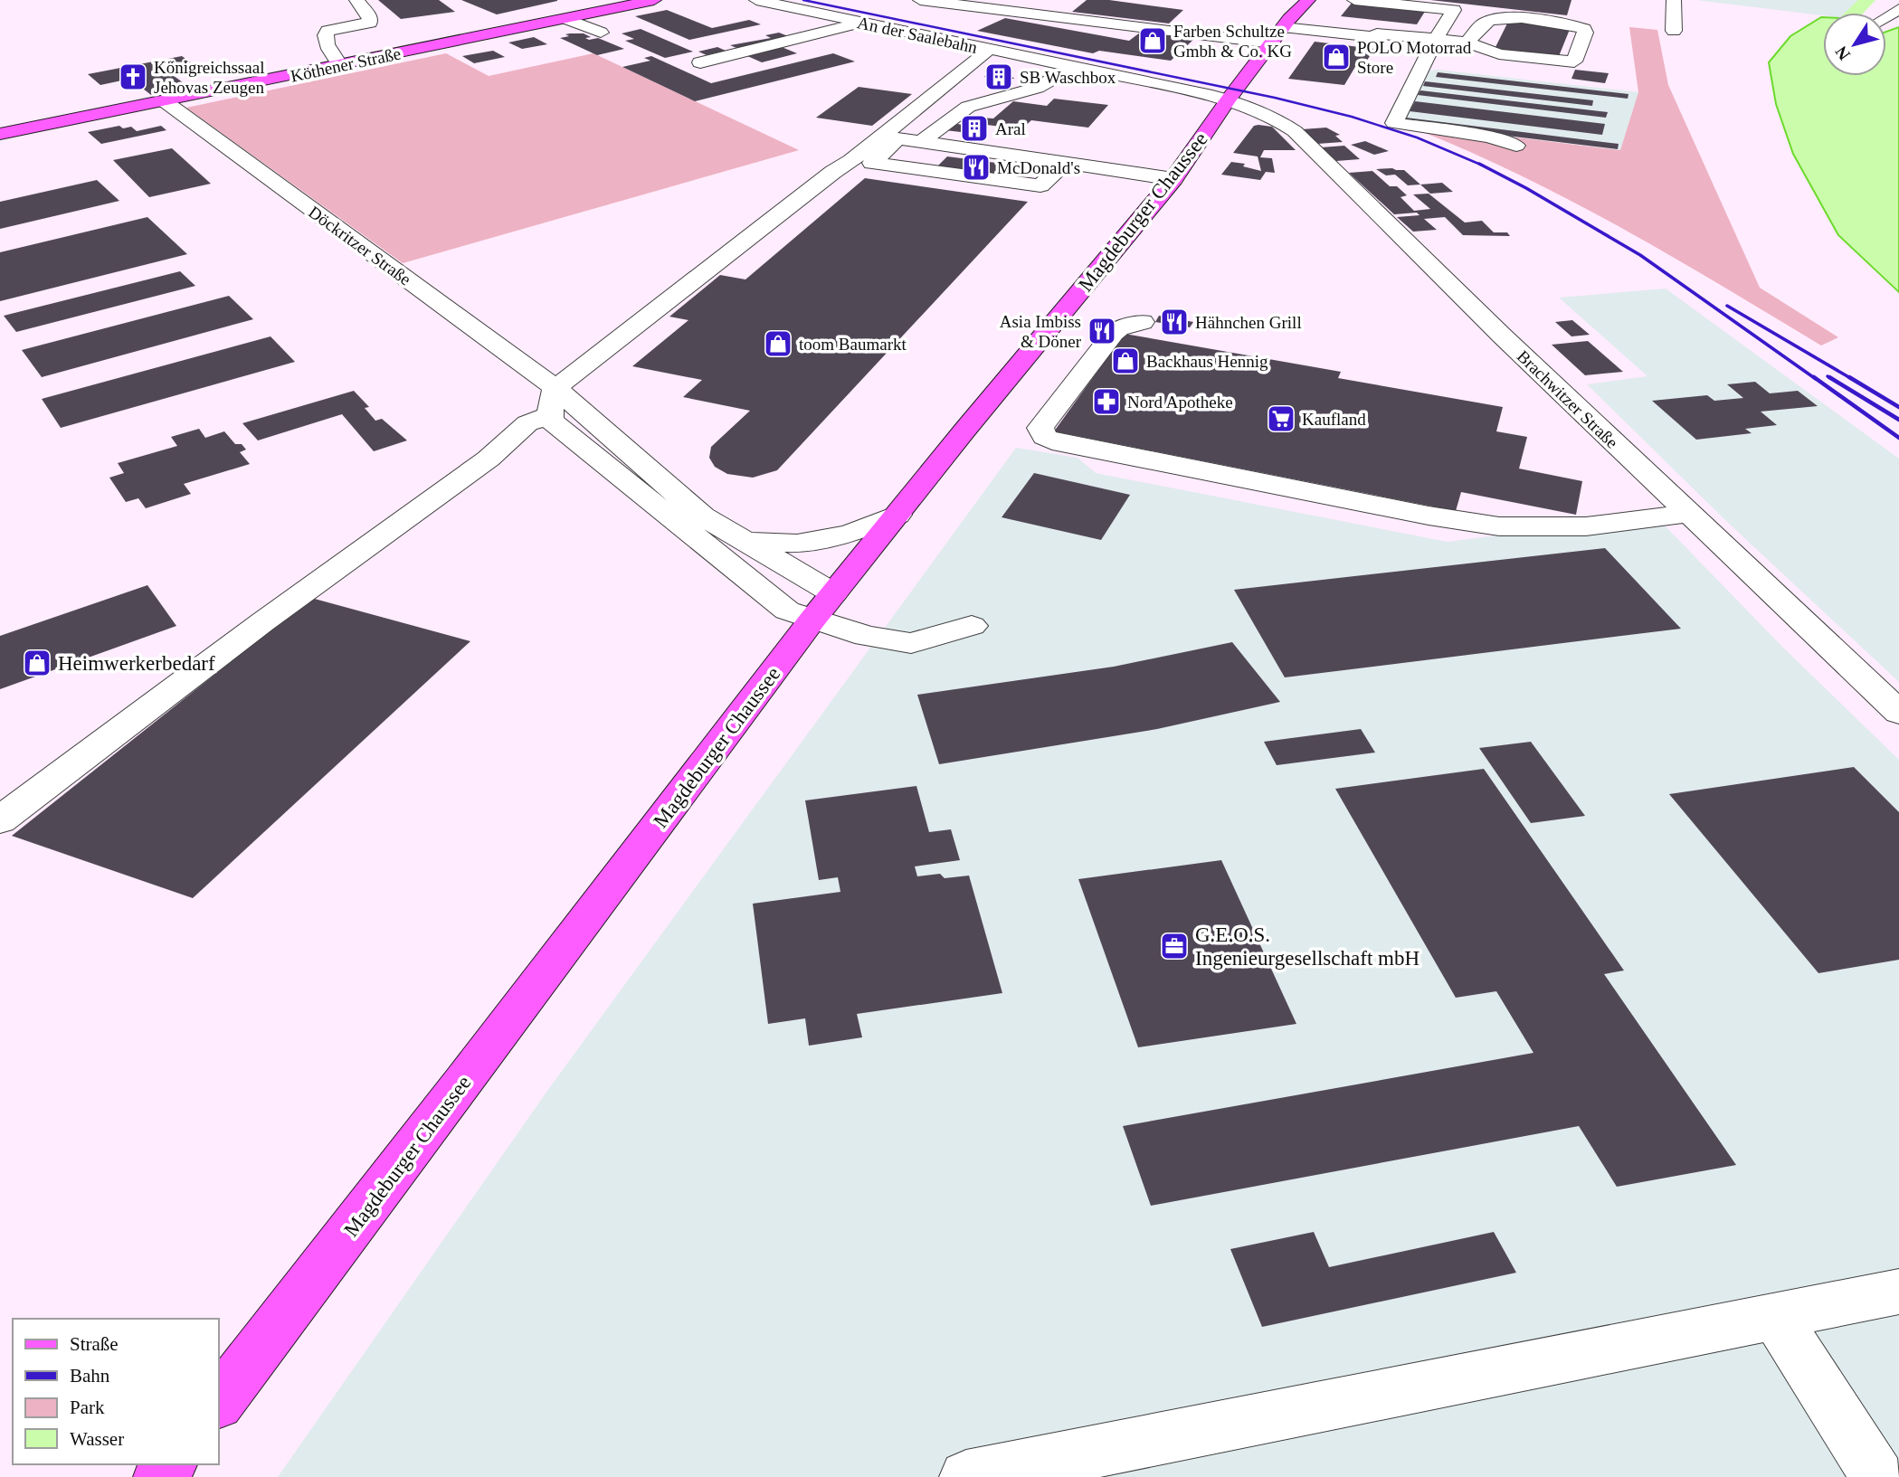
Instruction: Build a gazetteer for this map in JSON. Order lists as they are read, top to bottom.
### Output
{
  "streets": {
    "main road": ["Köthener Straße", "Magdeburger Chaussee"],
    "street": ["An der Saalebahn", "Döckritzer Straße", "Brachwitzer Straße"]
  },
  "crossings": [
    ["An der Saalebahn", "Magdeburger Chaussee"],
    ["An der Saalebahn", "Brachwitzer Straße"],
    ["Köthener Straße", "Döckritzer Straße"],
    ["Magdeburger Chaussee", "Döckritzer Straße"],
    ["Magdeburger Chaussee", "Brachwitzer Straße"]
  ],
  "places": {
    "shop": [
      "Farben Schultze Gmbh & Co. KG",
      "POLO Motorrad Store",
      "toom Baumarkt",
      "Backhaus Hennig",
      "Heimwerkerbedarf"
    ],
    "church": ["Königreichssaal Jehovas Zeugen"],
    "building": ["SB Waschbox", "Aral"],
    "restaurant": ["McDonald's", "Hähnchen Grill", "Asia Imbiss & Döner"],
    "pharmacy": ["Nord Apotheke"],
    "supermarket": ["Kaufland"],
    "office": ["G.E.O.S. Ingenieurgesellschaft mbH"]
  },
  "legend": [
    "Straße",
    "Bahn",
    "Park",
    "Wasser"
  ],
  "north": "bottom left"
}
